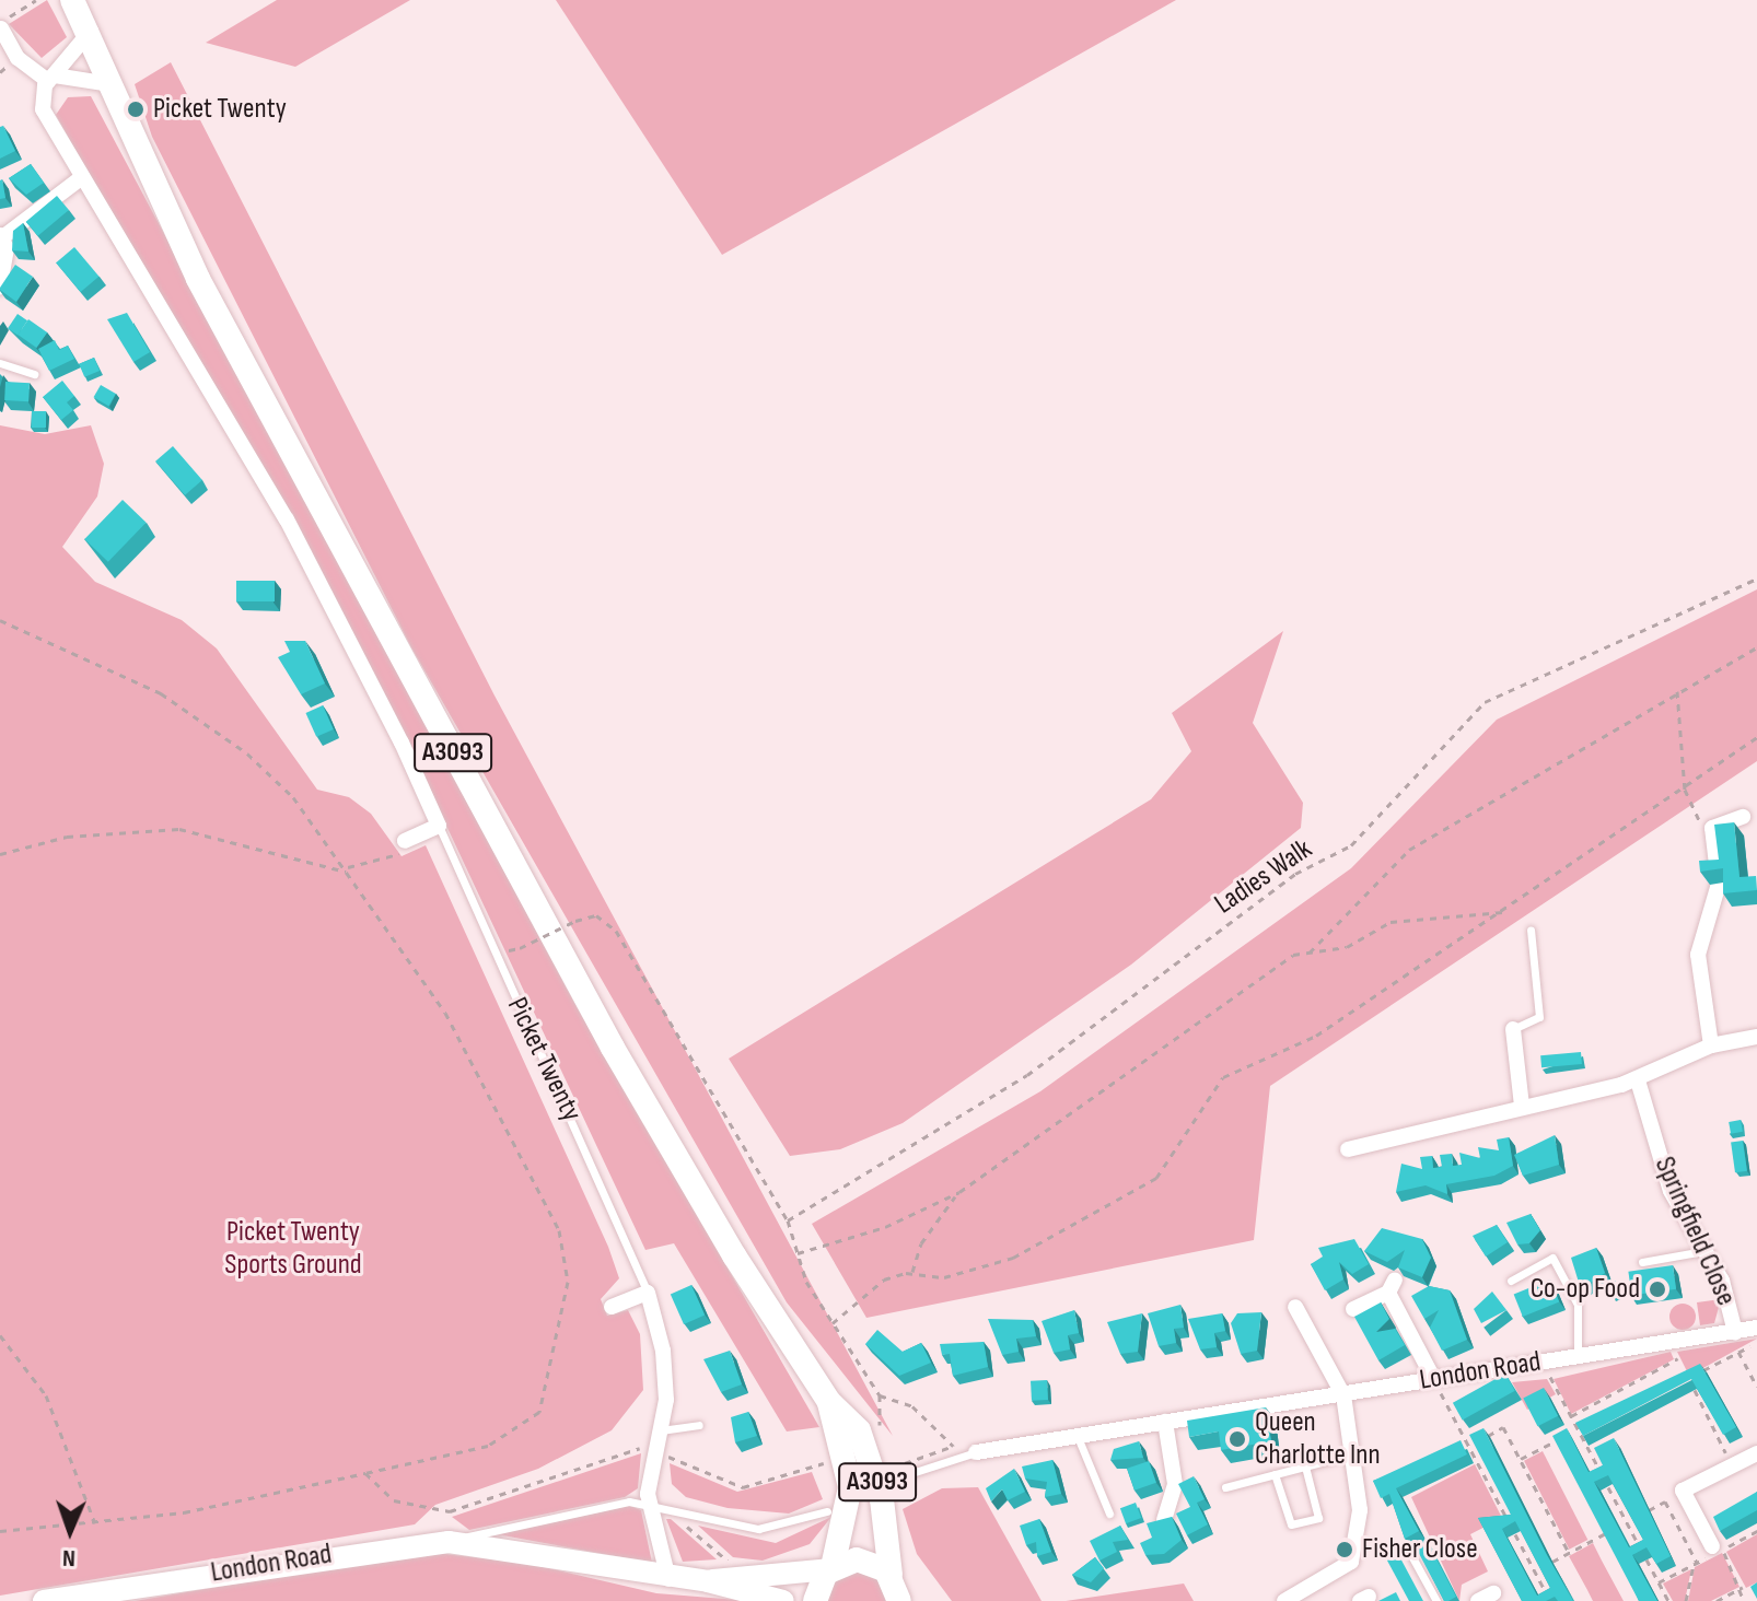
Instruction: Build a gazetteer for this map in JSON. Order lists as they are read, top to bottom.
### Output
{
  "streets": {
    "main road": ["A3093", "London Road"],
    "street": ["Picket Twenty", "Springfield Close"],
    "path": ["Ladies Walk"]
  },
  "crossings": [
    ["A3093", "London Road"],
    ["Picket Twenty", "London Road"],
    ["Springfield Close", "London Road"]
  ],
  "parks": ["Picket Twenty Sports Ground"],
  "places": [
    "Picket Twenty",
    "Co-op Food",
    "Queen Charlotte Inn",
    "Fisher Close"
  ],
  "north": "bottom"
}
